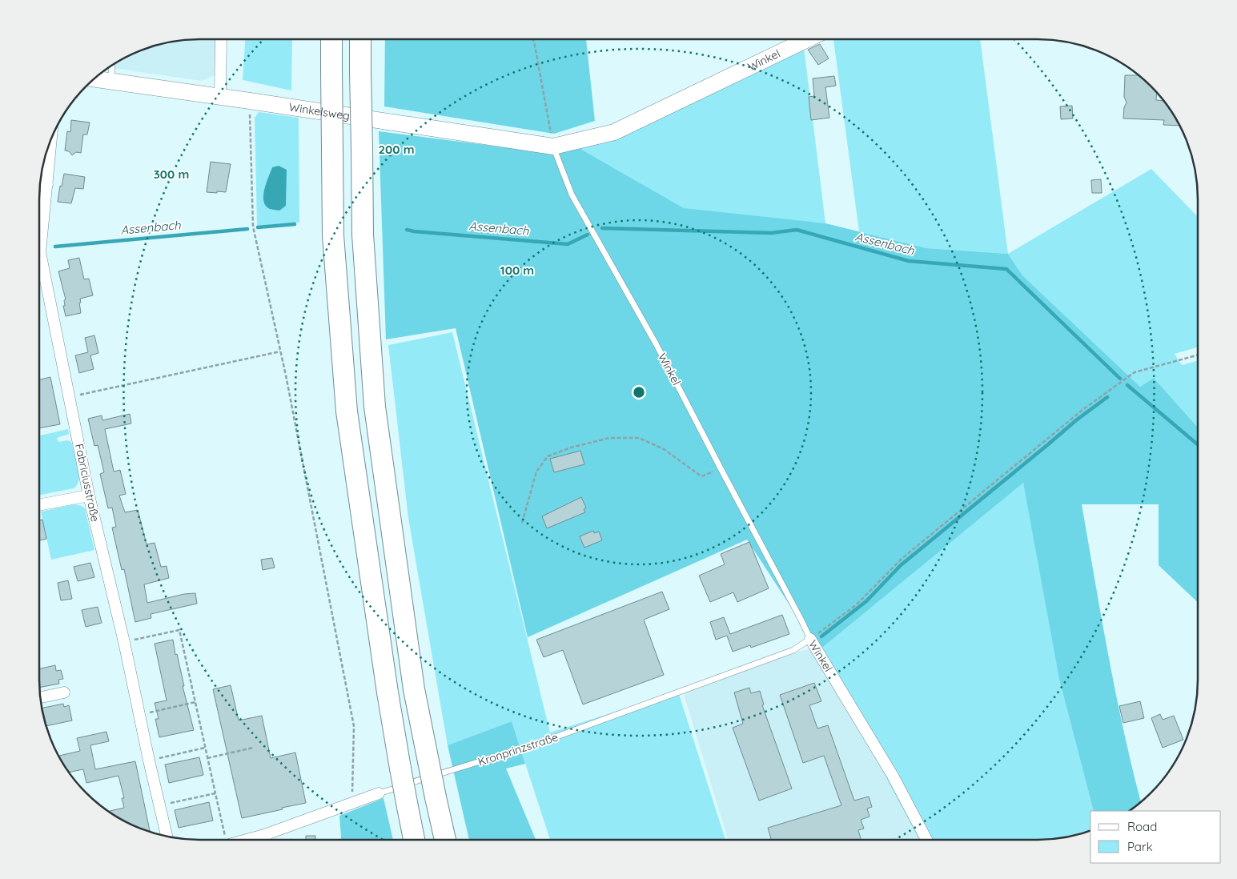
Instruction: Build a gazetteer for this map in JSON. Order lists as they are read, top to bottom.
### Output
{
  "streets": {
    "street": [
      "Winkel",
      "Winkelsweg",
      "Fabriciusstraße",
      "Kronprinzstraße"
    ]
  },
  "crossings": [
    ["Winkel", "Winkelsweg"],
    ["Winkel", "Kronprinzstraße"]
  ],
  "water": ["Assenbach"],
  "legend": ["Road", "Park"],
  "rings": ["200 m", "300 m", "100 m"]
}
